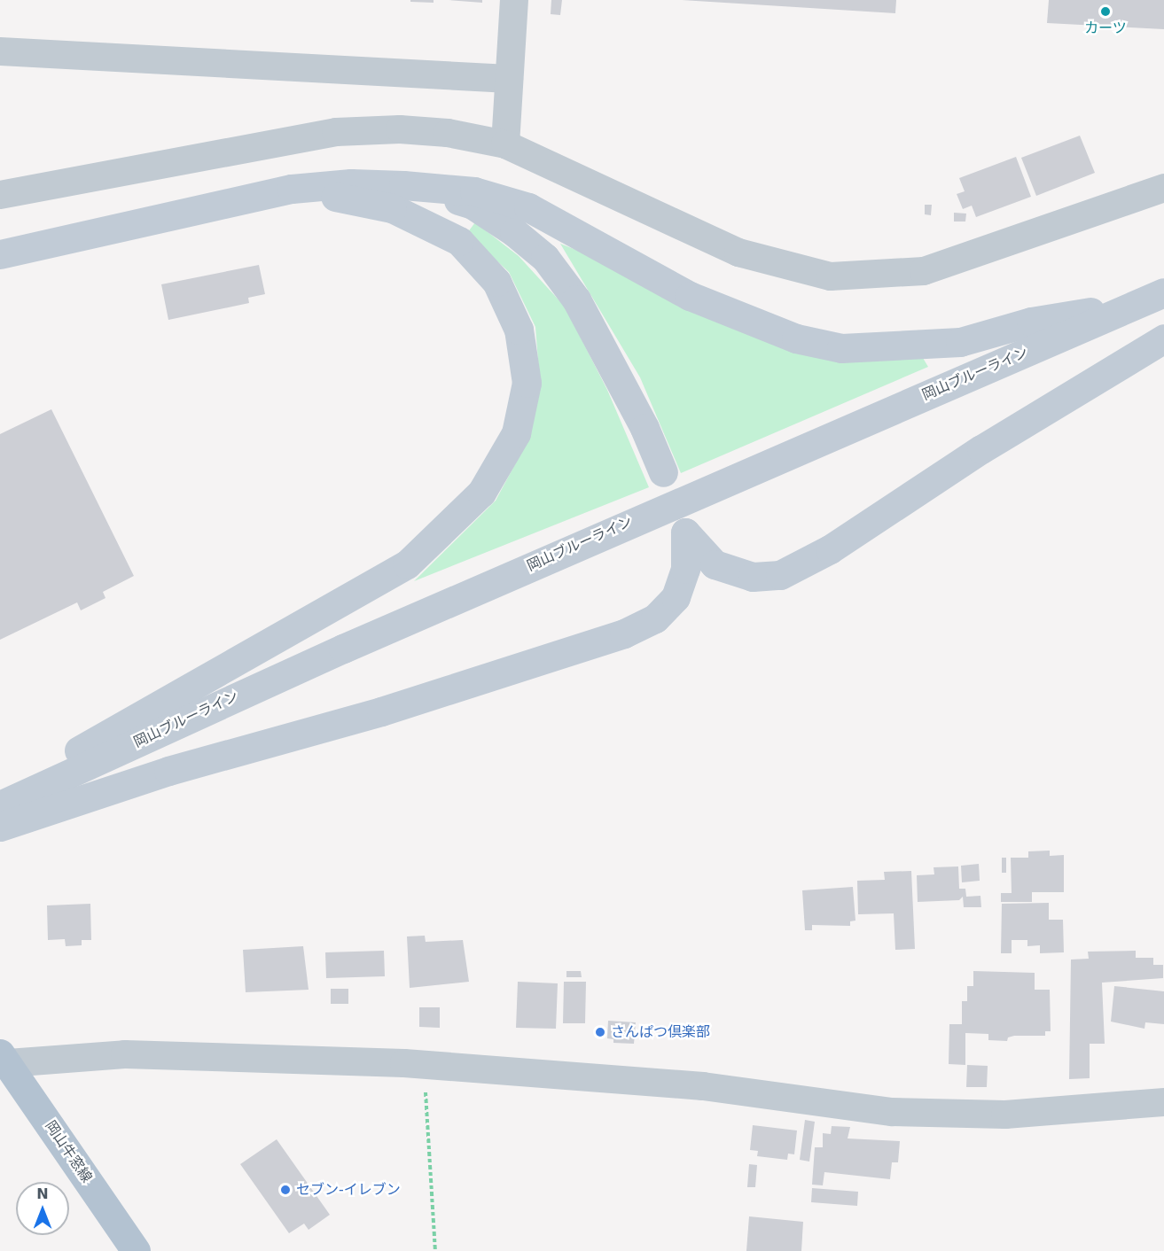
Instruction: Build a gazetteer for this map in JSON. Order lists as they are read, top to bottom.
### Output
{
  "streets": {
    "main road": ["岡山ブルーライン", "岡山牛窓線"]
  },
  "places": ["カーツ", "さんぱつ倶楽部", "セブン-イレブン"],
  "north": "top"
}
